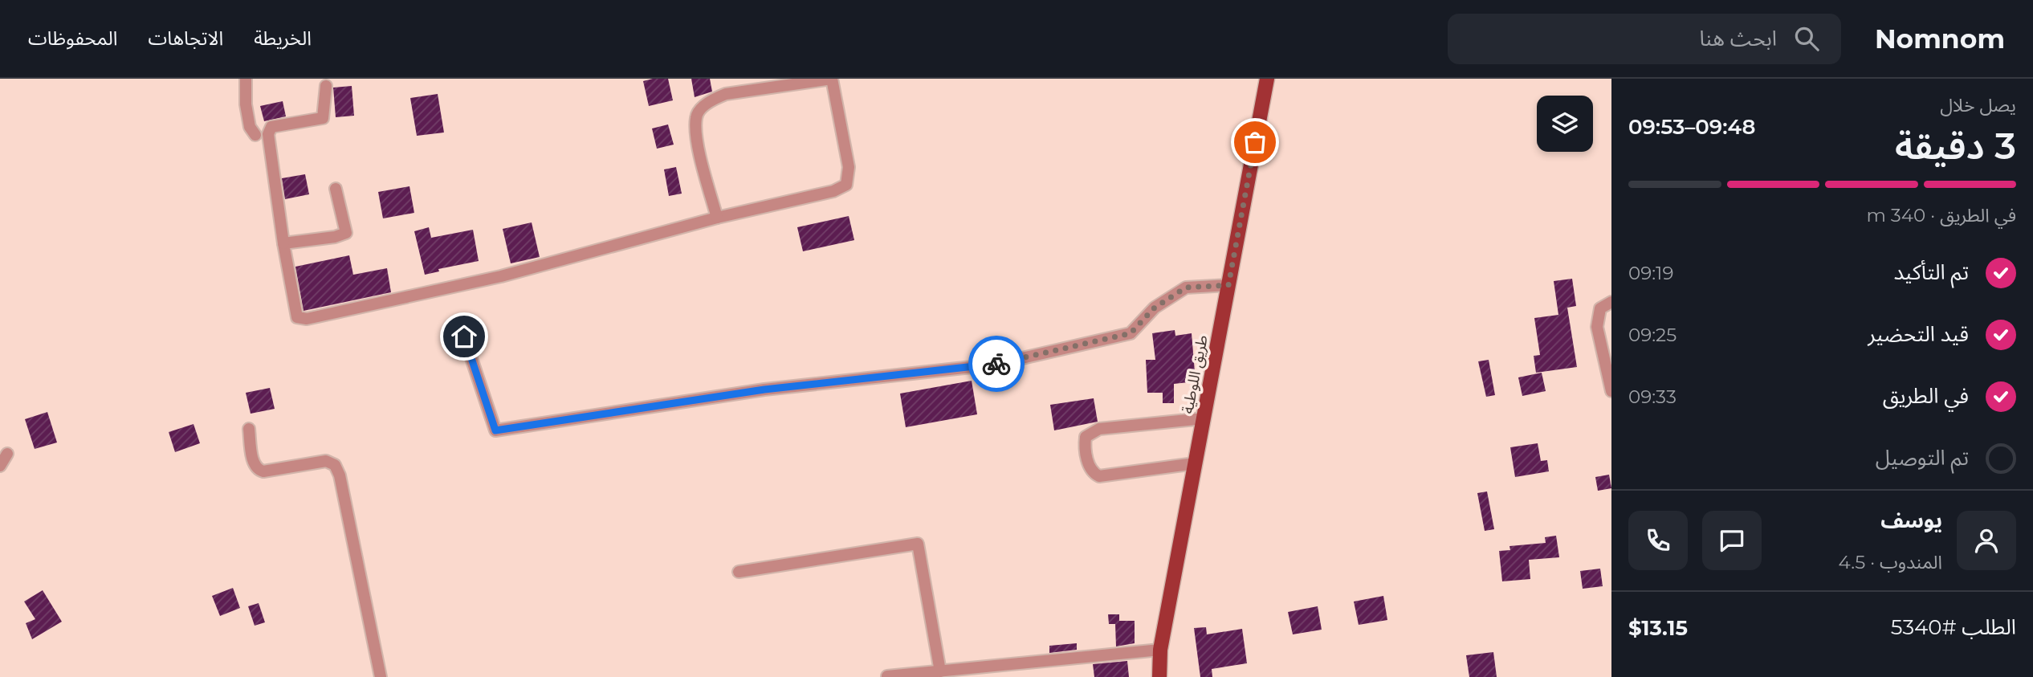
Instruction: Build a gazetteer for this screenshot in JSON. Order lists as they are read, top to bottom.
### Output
{
  "streets": {
    "main road": ["طريق اللوطية"]
  },
  "page": {
    "header": "Nomnom",
    "search": "ابحث هنا",
    "nav": ["الخريطة", "الاتجاهات", "المحفوظات"],
    "heading": ["3 دقيقة", "يصل خلال", "09:48–09:53"],
    "panel": [
      "يوسف",
      "المندوب · 4.5",
      "الطلب #5340",
      "$13.15"
    ],
    "bar": "في الطريق · 340 m",
    "list": [
      ["تم التأكيد", "09:19"],
      ["قيد التحضير", "09:25"],
      ["في الطريق", "09:33"],
      "تم التوصيل"
    ]
  }
}
